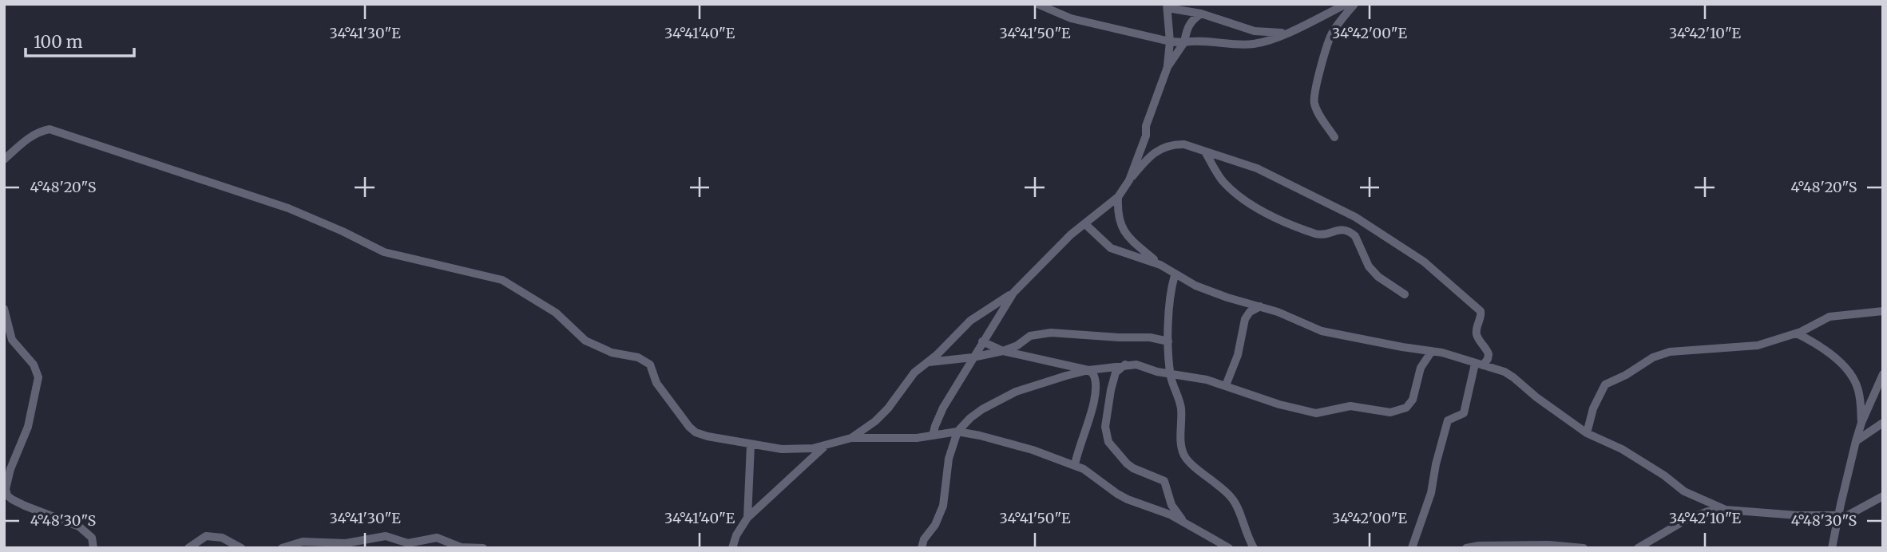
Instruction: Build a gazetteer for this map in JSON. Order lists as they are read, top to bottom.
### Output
{
  "scale_bar": "100 m",
  "coordinates": [
    "34°41'30\"E",
    "34°41'40\"E",
    "34°41'50\"E",
    "34°42'00\"E",
    "34°42'10\"E",
    "4°48'20\"S",
    "4°48'30\"S"
  ]
}
